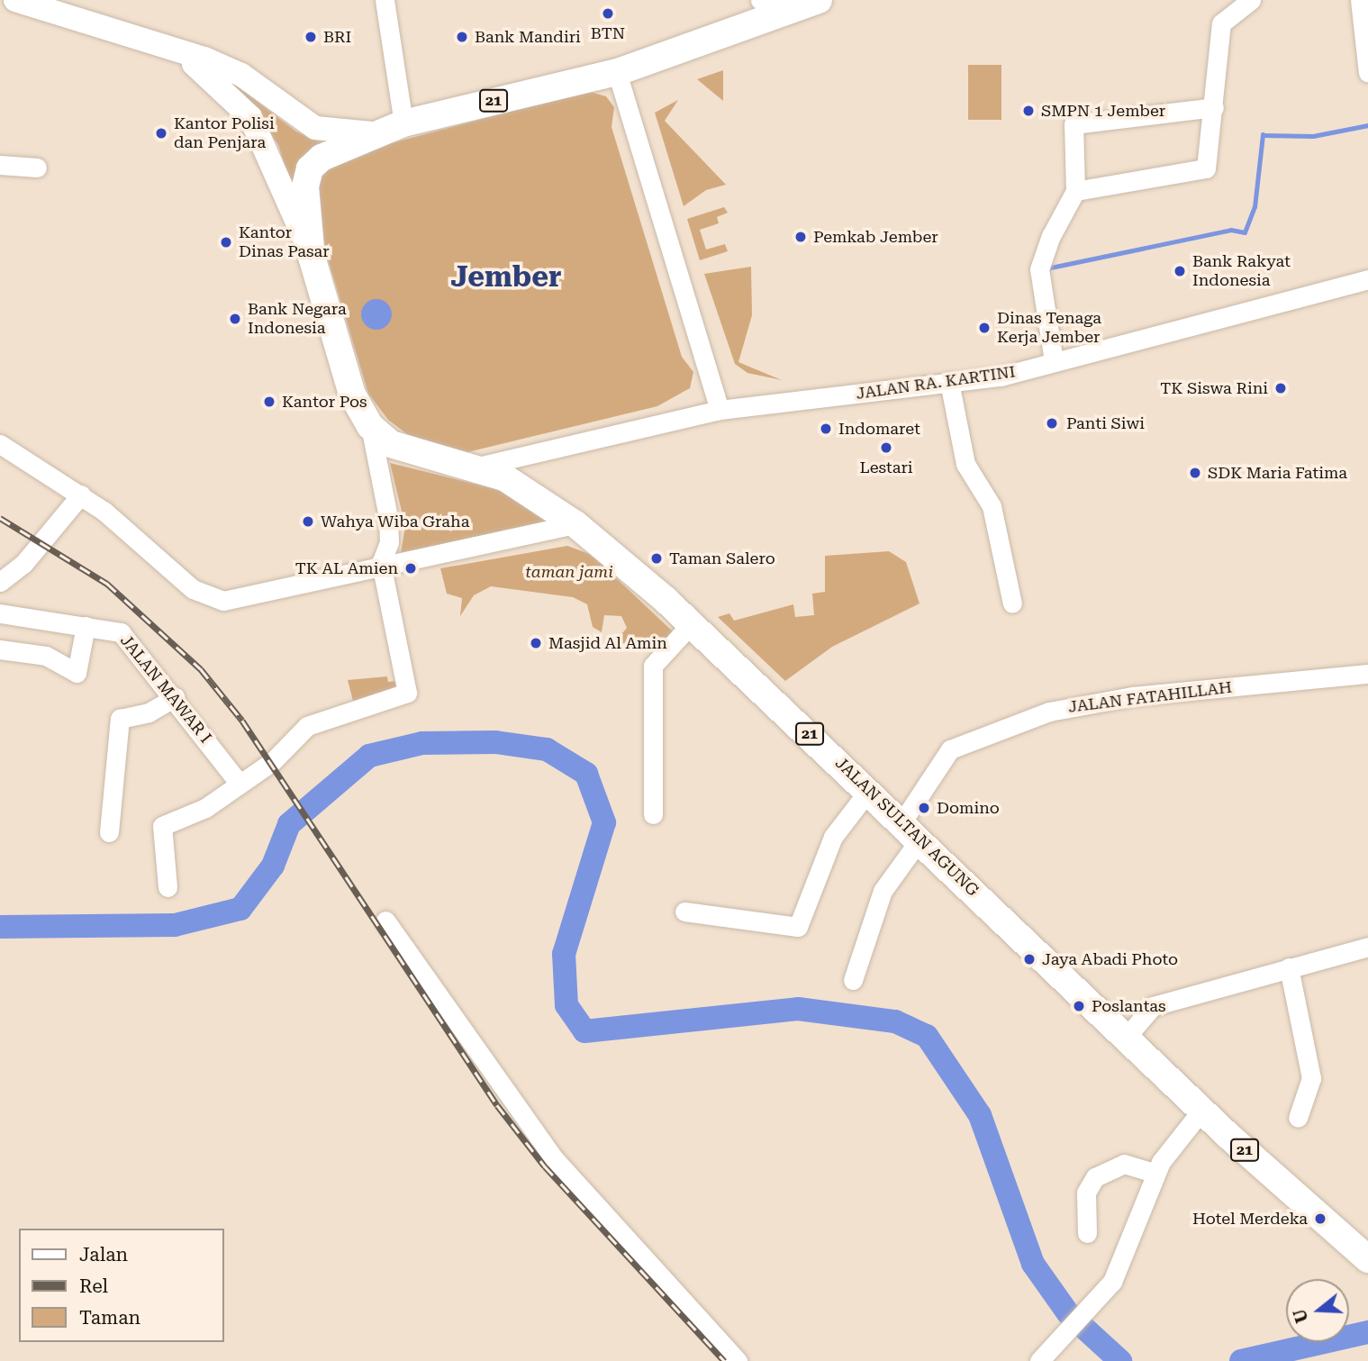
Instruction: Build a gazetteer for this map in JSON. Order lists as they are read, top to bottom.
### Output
{
  "streets": {
    "highway": ["21", "JALAN SULTAN AGUNG"],
    "street": ["JALAN RA. KARTINI", "JALAN MAWAR I", "JALAN FATAHILLAH"]
  },
  "crossings": [
    ["21", "JALAN SULTAN AGUNG"],
    ["JALAN RA. KARTINI", "JALAN SULTAN AGUNG"],
    ["JALAN FATAHILLAH", "JALAN SULTAN AGUNG"]
  ],
  "districts": ["Jember"],
  "parks": ["taman jami"],
  "places": [
    "BTN",
    "BRI",
    "Bank Mandiri",
    "SMPN 1 Jember",
    "Kantor Polisi dan Penjara",
    "Pemkab Jember",
    "Kantor Dinas Pasar",
    "Bank Rakyat Indonesia",
    "Bank Negara Indonesia",
    "Dinas Tenaga Kerja Jember",
    "TK Siswa Rini",
    "Kantor Pos",
    "Panti Siwi",
    "Indomaret",
    "Lestari",
    "SDK Maria Fatima",
    "Wahya Wiba Graha",
    "Taman Salero",
    "TK AL Amien",
    "Masjid Al Amin",
    "Domino",
    "Jaya Abadi Photo",
    "Poslantas",
    "Hotel Merdeka"
  ],
  "legend": ["Jalan", "Rel", "Taman"],
  "north": "left"
}
